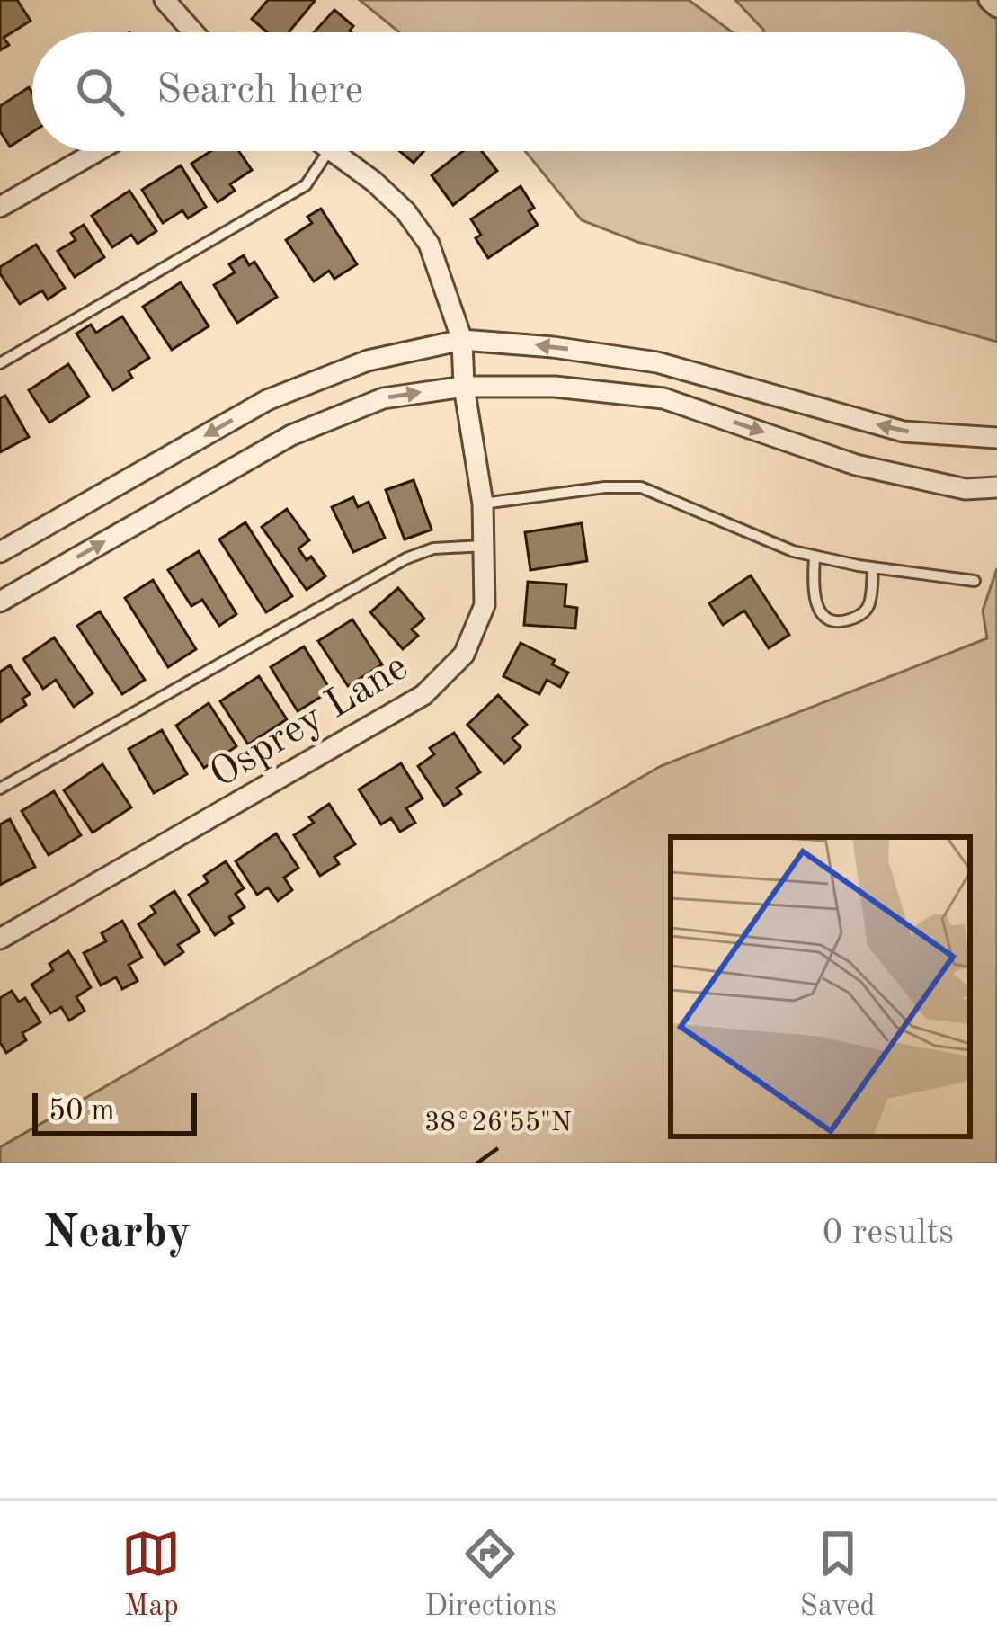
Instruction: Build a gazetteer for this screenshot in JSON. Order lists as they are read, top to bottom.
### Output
{
  "streets": {
    "street": ["Osprey Lane"]
  },
  "scale_bar": "50 m",
  "page": {
    "search": "Search here",
    "scale": "50 m",
    "heading": ["Nearby", "0 results"],
    "nav": ["Map", "Directions", "Saved"]
  },
  "coordinates": ["38°26'55\"N"]
}
